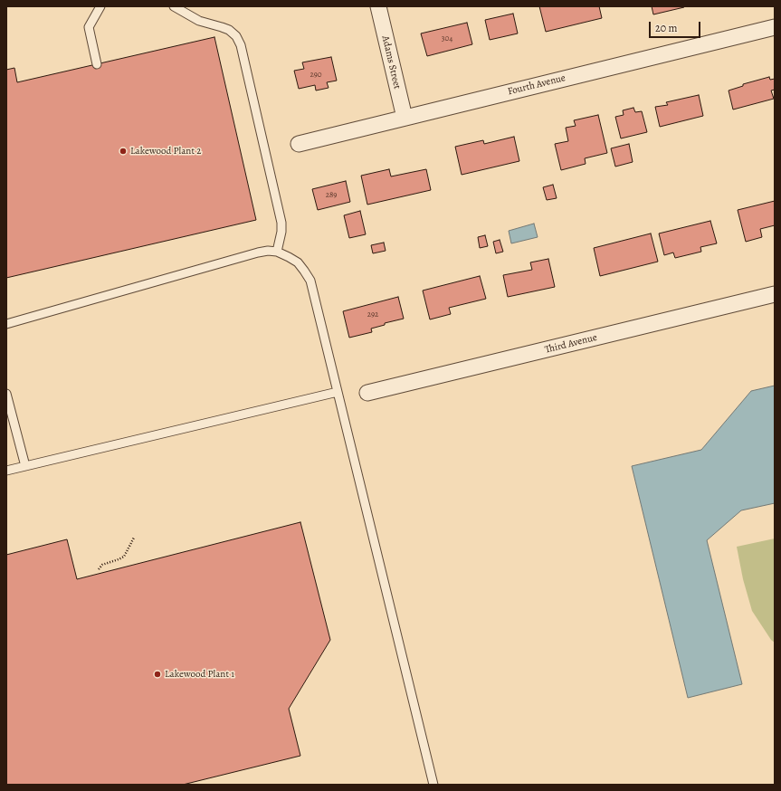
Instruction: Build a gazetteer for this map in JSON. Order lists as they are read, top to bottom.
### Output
{
  "streets": {
    "street": ["Adams Street", "Fourth Avenue", "Third Avenue"]
  },
  "crossings": [
    ["Adams Street", "Fourth Avenue"]
  ],
  "places": ["Lakewood Plant 2", "Lakewood Plant 1"],
  "house_numbers": [
    "304",
    "290",
    "289",
    "292"
  ],
  "scale_bar": "20 m"
}
